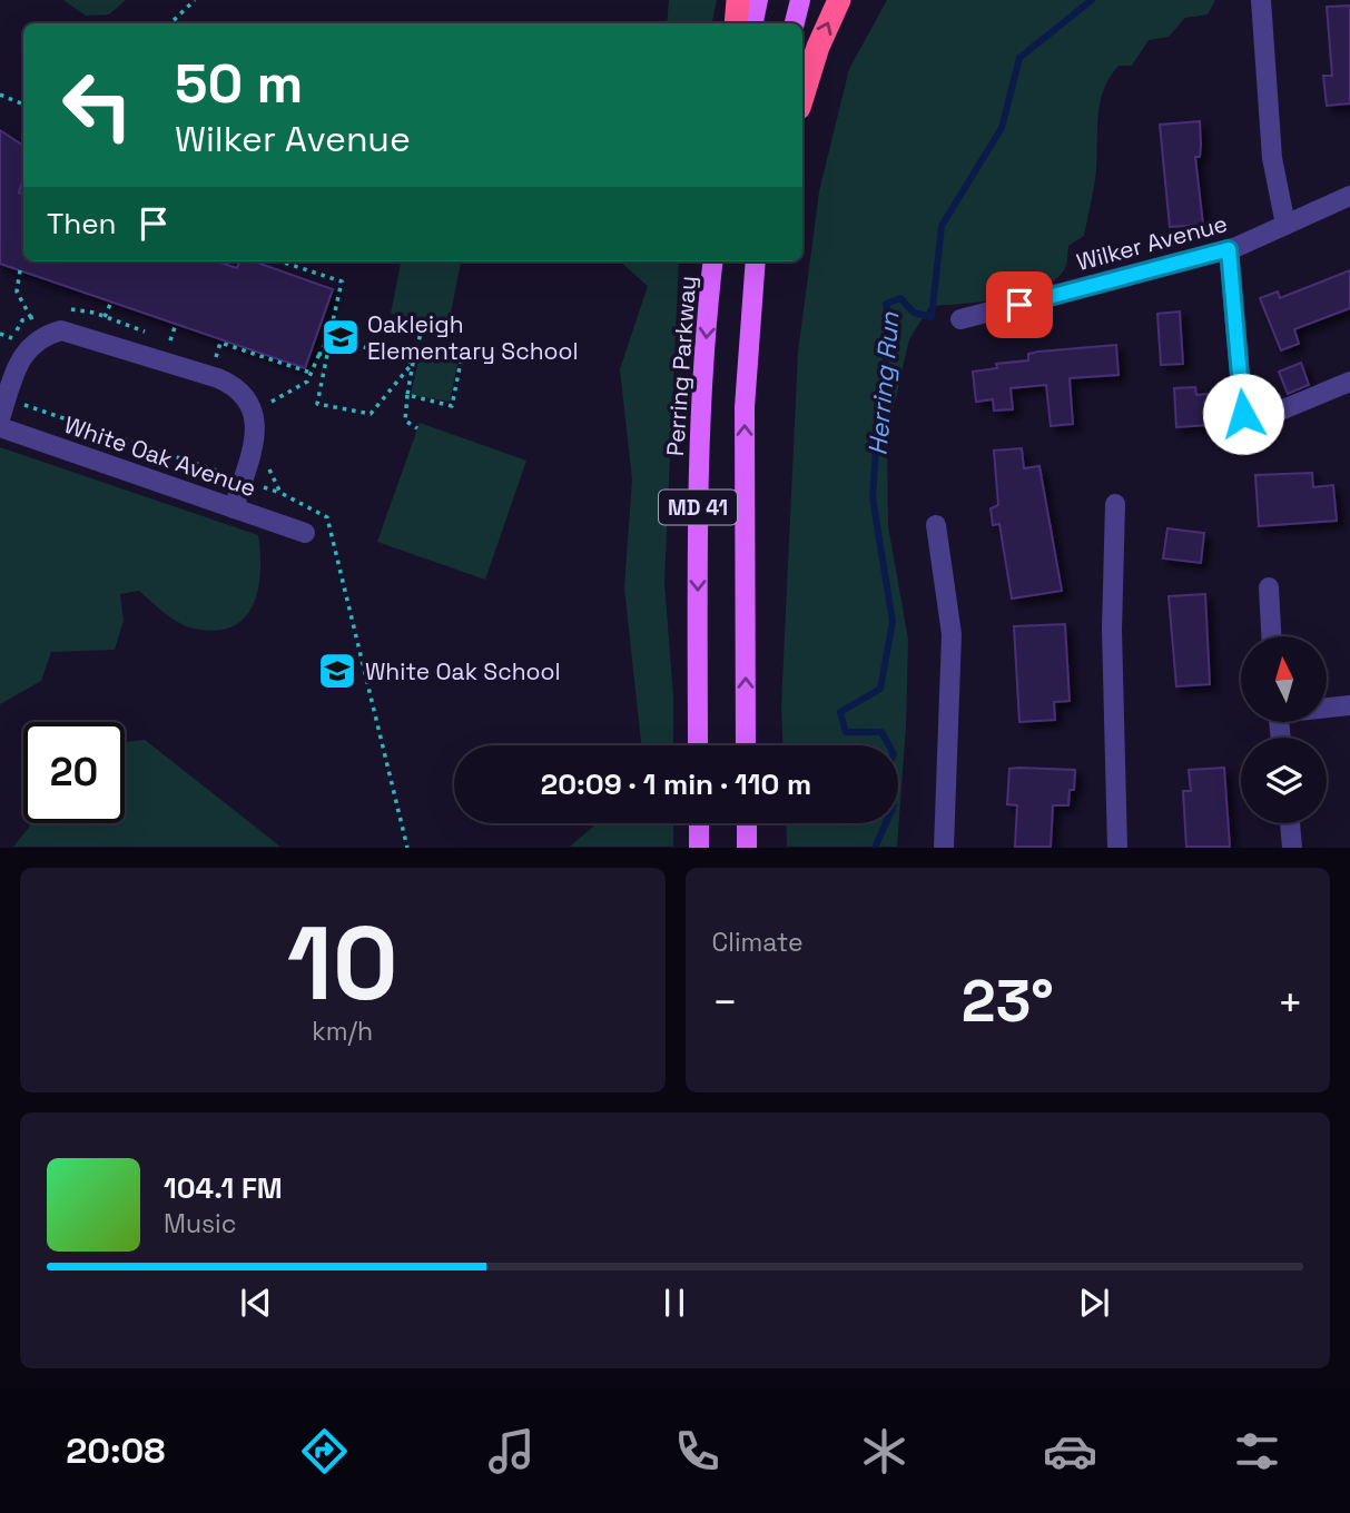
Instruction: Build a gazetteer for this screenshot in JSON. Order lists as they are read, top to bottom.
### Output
{
  "streets": {
    "main road": ["Perring Parkway", "MD 41"],
    "street": ["Wilker Avenue", "White Oak Avenue"]
  },
  "water": ["Herring Run"],
  "places": {
    "school or university": ["Oakleigh Elementary School", "White Oak School"]
  },
  "north": "top",
  "page": {
    "turn": ["50 m", "Wilker Avenue"],
    "then": "Then",
    "limit": "20",
    "trip": "20:09 · 1 min · 110 m",
    "tile": [
      ["10", "km/h"],
      "Climate"
    ],
    "heat": ["−", "23°", "+"],
    "song": ["104.1 FM", "Music"],
    "tabs": "20:08"
  }
}
